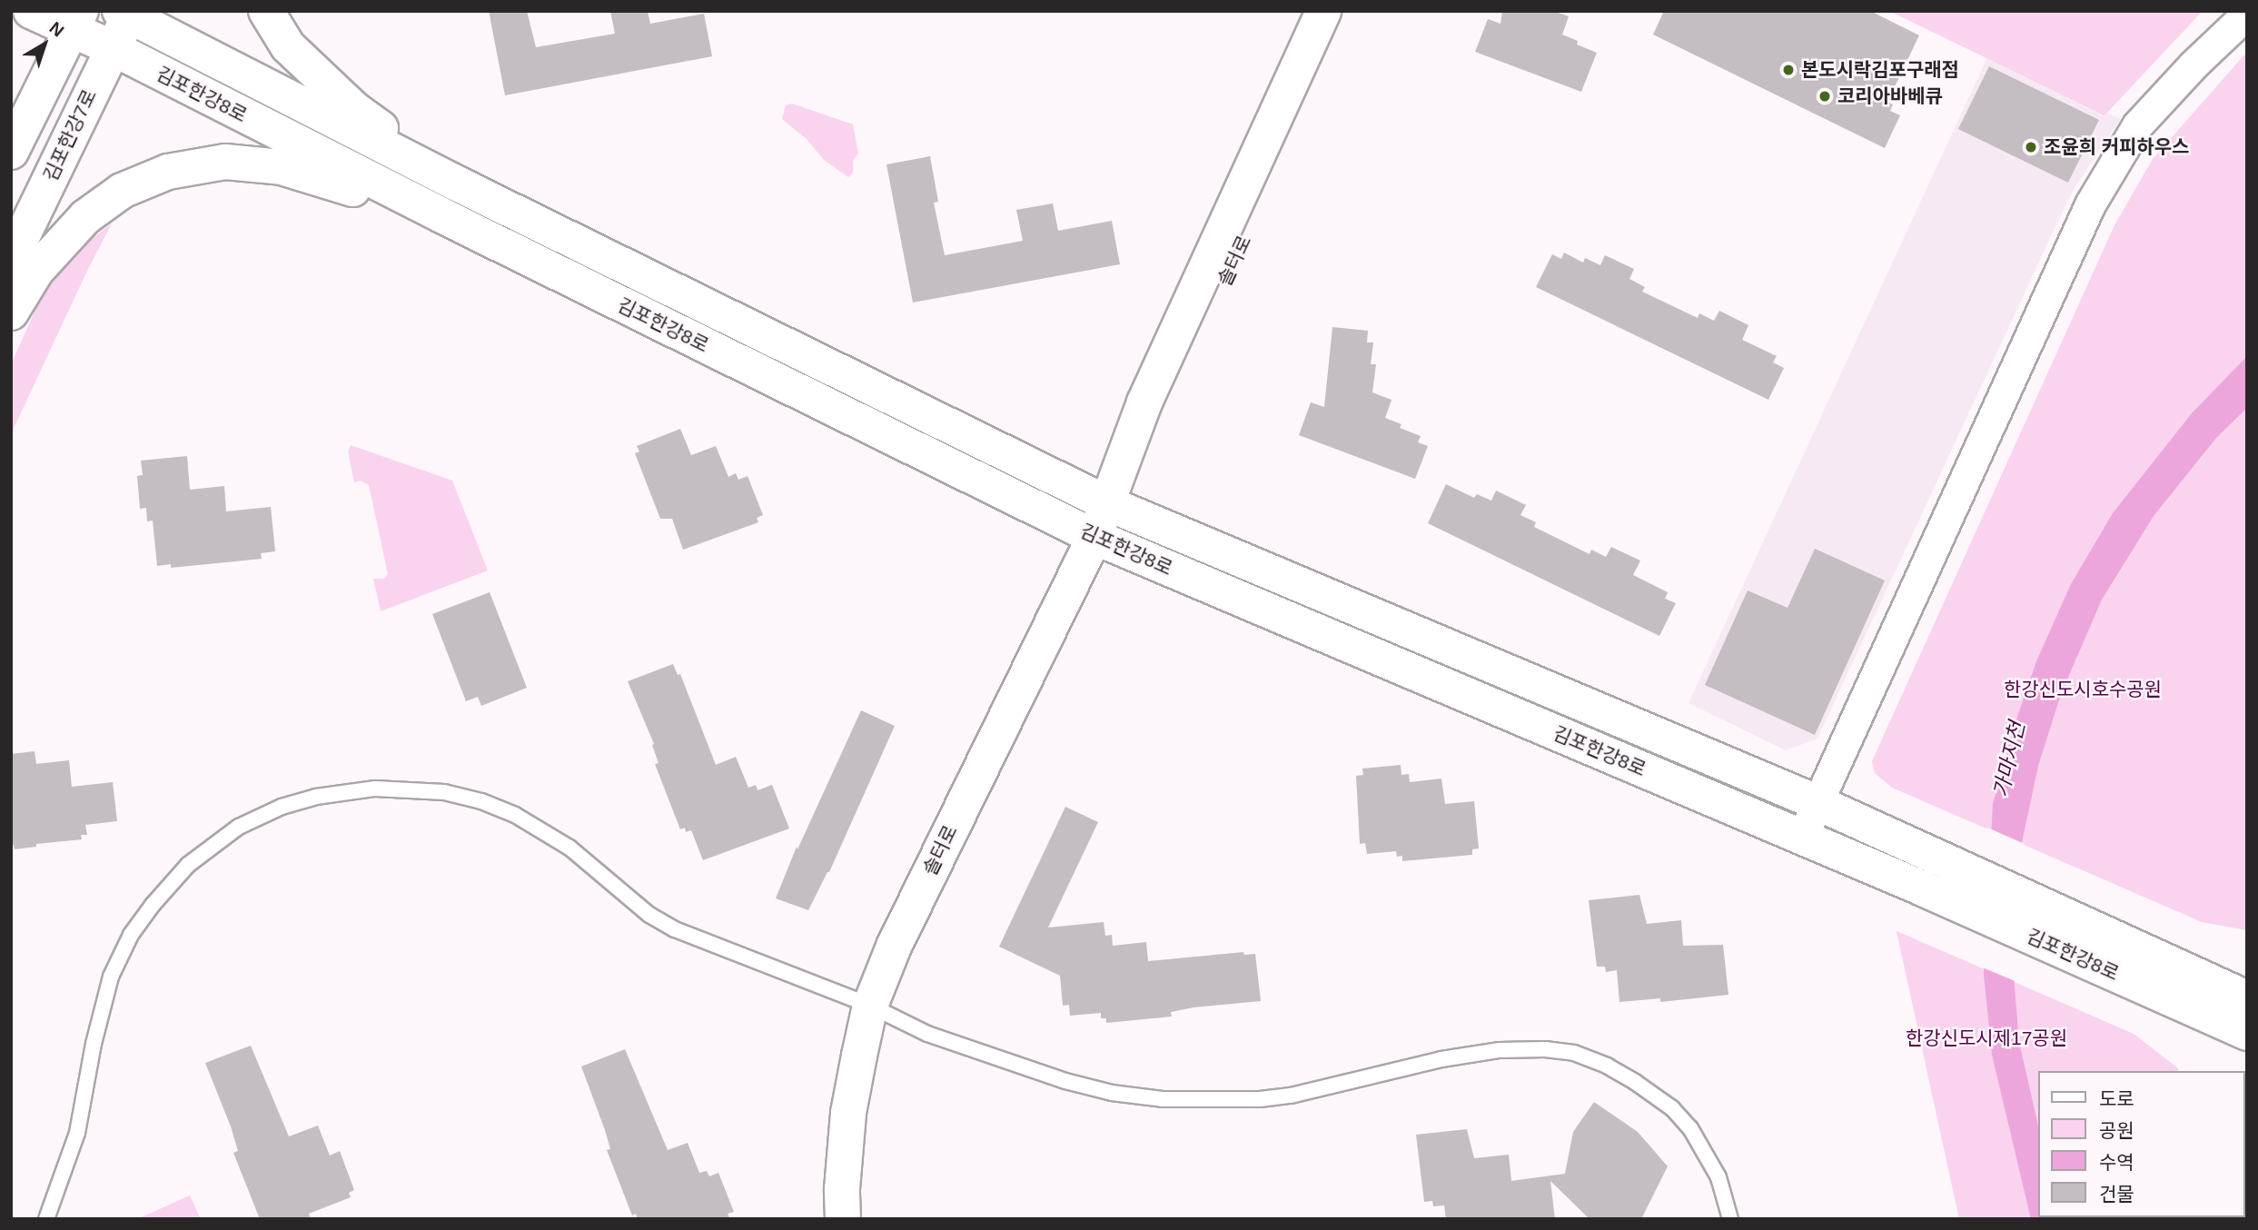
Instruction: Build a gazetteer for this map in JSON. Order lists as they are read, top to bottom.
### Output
{
  "streets": {
    "street": ["김포한강8로", "김포한강7로", "솔터로"]
  },
  "crossings": [
    ["김포한강8로", "김포한강7로"],
    ["김포한강8로", "솔터로"]
  ],
  "water": ["가마지천"],
  "parks": ["한강신도시호수공원", "한강신도시제17공원"],
  "places": ["본도시락김포구래점", "코리아바베큐", "조윤희 커피하우스"],
  "legend": [
    "도로",
    "공원",
    "수역",
    "건물"
  ],
  "north": "top right"
}
